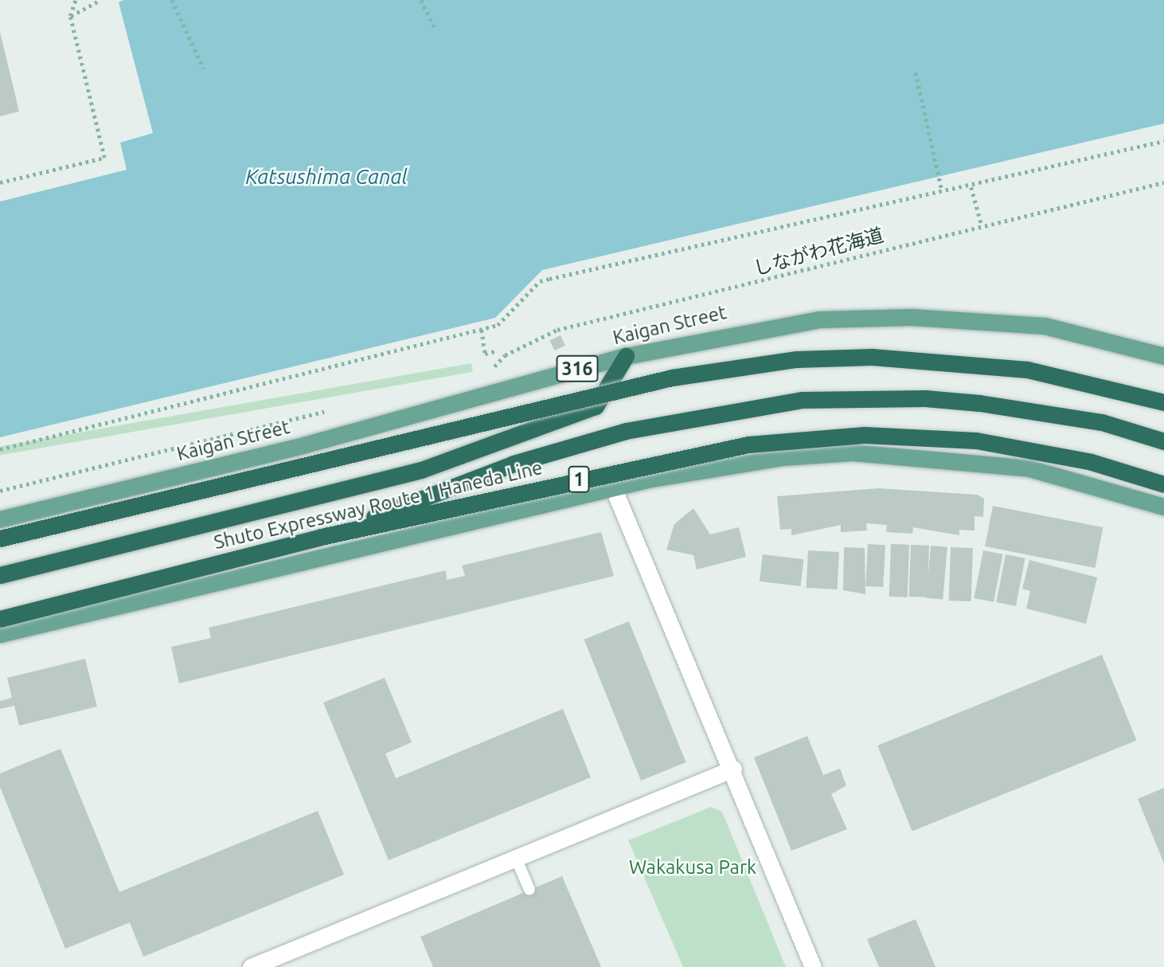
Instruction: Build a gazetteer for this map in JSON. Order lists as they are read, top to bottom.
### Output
{
  "streets": {
    "highway": ["1", "Shuto Expressway Route 1 Haneda Line"],
    "main road": ["Kaigan Street", "316"],
    "path": ["しながわ花海道"]
  },
  "water": ["Katsushima Canal"],
  "parks": ["Wakakusa Park"]
}
